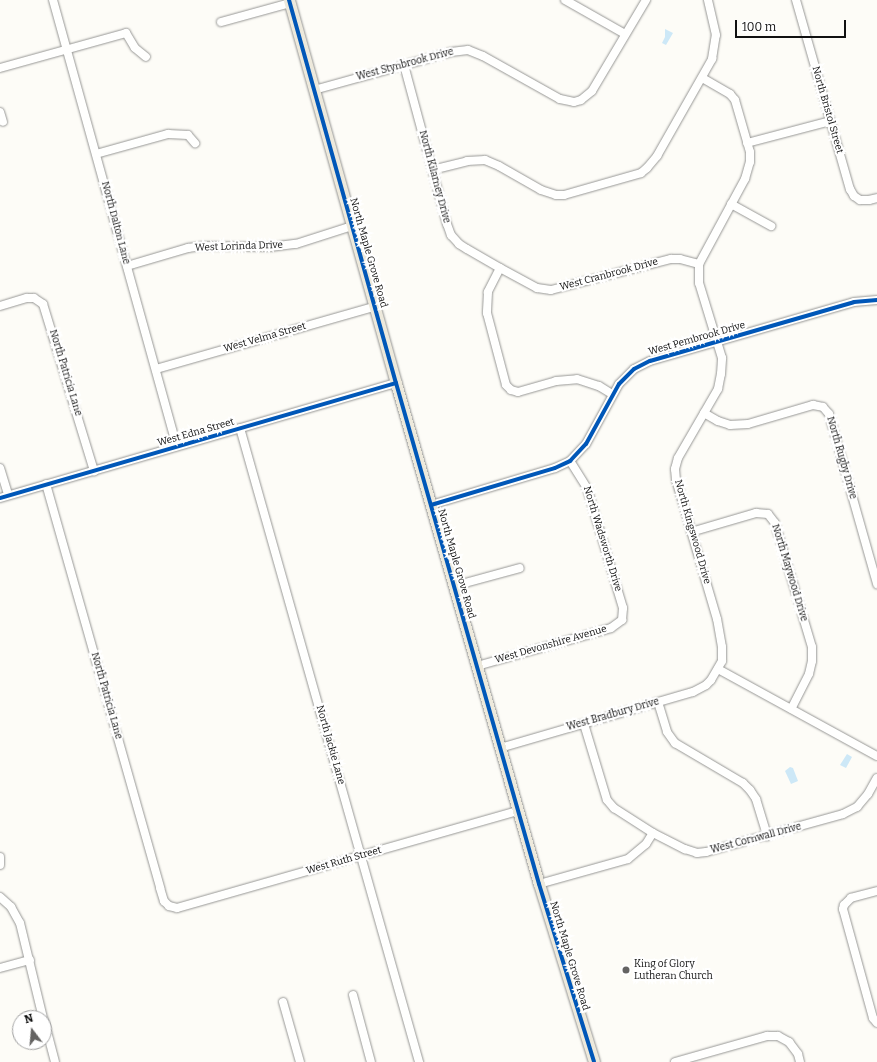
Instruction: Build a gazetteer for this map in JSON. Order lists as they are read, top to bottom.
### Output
{
  "streets": {
    "main road": ["North Maple Grove Road"],
    "street": [
      "West Stynbrook Drive",
      "North Bristol Street",
      "North Kilarney Drive",
      "North Dalton Lane",
      "West Lorinda Drive",
      "West Cranbrook Drive",
      "West Velma Street",
      "West Pembrook Drive",
      "North Patricia Lane",
      "West Edna Street",
      "North Rugby Drive",
      "North Kingswood Drive",
      "North Wadsworth Drive",
      "North Maywood Drive",
      "West Devonshire Avenue",
      "West Bradbury Drive",
      "North Jackie Lane",
      "West Cornwall Drive",
      "West Ruth Street"
    ]
  },
  "crossings": [
    ["West Stynbrook Drive", "North Kilarney Drive"],
    ["West Stynbrook Drive", "North Maple Grove Road"],
    ["North Kilarney Drive", "West Cranbrook Drive"],
    ["North Dalton Lane", "West Lorinda Drive"],
    ["North Dalton Lane", "West Velma Street"],
    ["North Dalton Lane", "West Edna Street"],
    ["West Lorinda Drive", "North Maple Grove Road"],
    ["North Maple Grove Road", "West Velma Street"],
    ["North Maple Grove Road", "West Pembrook Drive"],
    ["North Maple Grove Road", "West Edna Street"],
    ["North Maple Grove Road", "West Devonshire Avenue"],
    ["North Maple Grove Road", "West Bradbury Drive"],
    ["North Maple Grove Road", "West Ruth Street"],
    ["West Cranbrook Drive", "North Kingswood Drive"],
    ["West Pembrook Drive", "North Kingswood Drive"],
    ["West Pembrook Drive", "North Wadsworth Drive"],
    ["North Patricia Lane", "West Edna Street"],
    ["North Patricia Lane", "West Ruth Street"],
    ["West Edna Street", "North Jackie Lane"],
    ["North Rugby Drive", "North Kingswood Drive"],
    ["North Kingswood Drive", "North Maywood Drive"],
    ["North Kingswood Drive", "West Bradbury Drive"],
    ["North Wadsworth Drive", "West Devonshire Avenue"],
    ["North Jackie Lane", "West Ruth Street"]
  ],
  "places": ["King of Glory Lutheran Church"],
  "scale_bar": "100 m",
  "north": "top"
}
